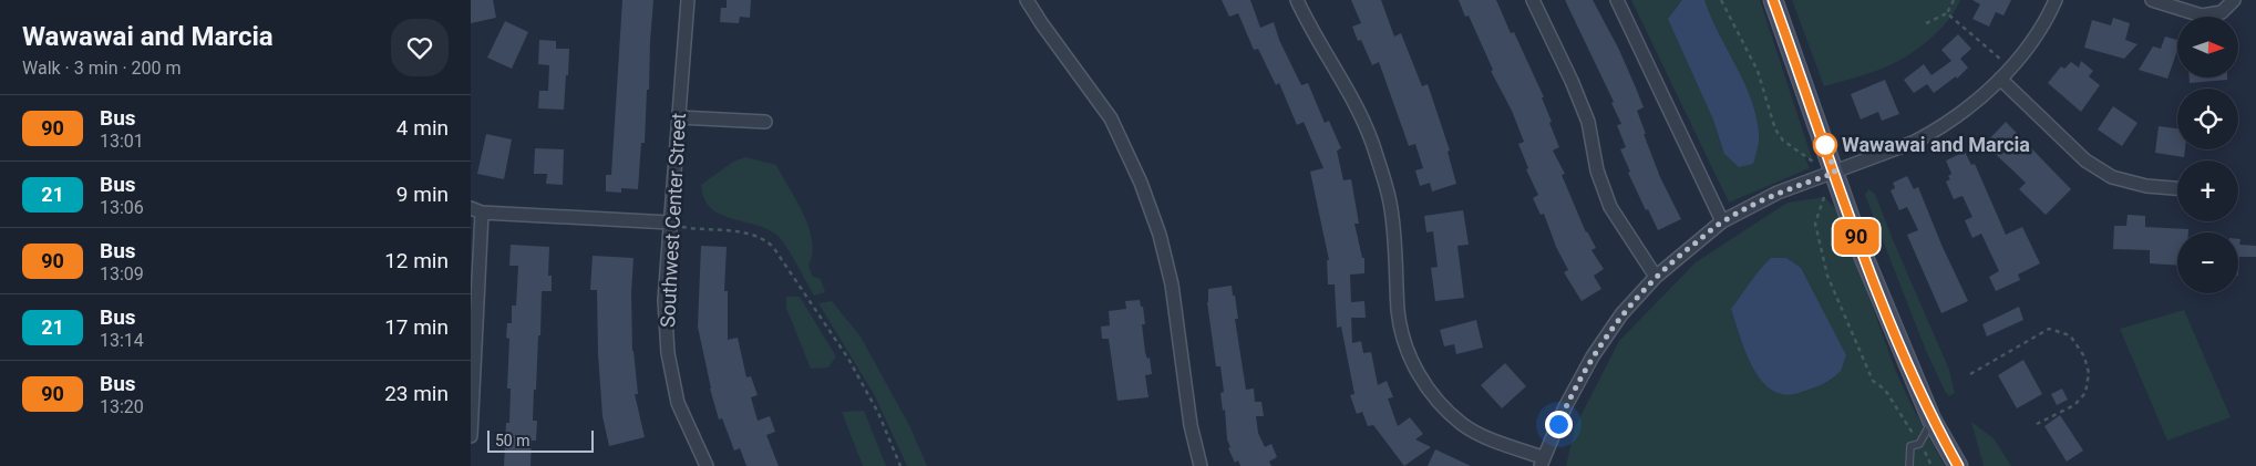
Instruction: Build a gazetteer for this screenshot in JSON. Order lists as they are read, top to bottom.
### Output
{
  "streets": {
    "street": ["Southwest Center Street"]
  },
  "places": ["Wawawai and Marcia"],
  "lines": ["bus line 90"],
  "scale_bar": "50 m",
  "north": "right",
  "page": {
    "heading": ["Wawawai and Marcia", "Walk · 3 min · 200 m"],
    "on_map": "90",
    "map_buttons": ["+", "−"],
    "list": [
      {
        "mark": "90",
        "name": "Bus",
        "note": "13:01",
        "value": "4 min"
      },
      {
        "mark": "21",
        "name": "Bus",
        "note": "13:06",
        "value": "9 min"
      },
      {
        "mark": "90",
        "name": "Bus",
        "note": "13:09",
        "value": "12 min"
      },
      {
        "mark": "21",
        "name": "Bus",
        "note": "13:14",
        "value": "17 min"
      },
      {
        "mark": "90",
        "name": "Bus",
        "note": "13:20",
        "value": "23 min"
      }
    ],
    "scale": "50 m"
  }
}
